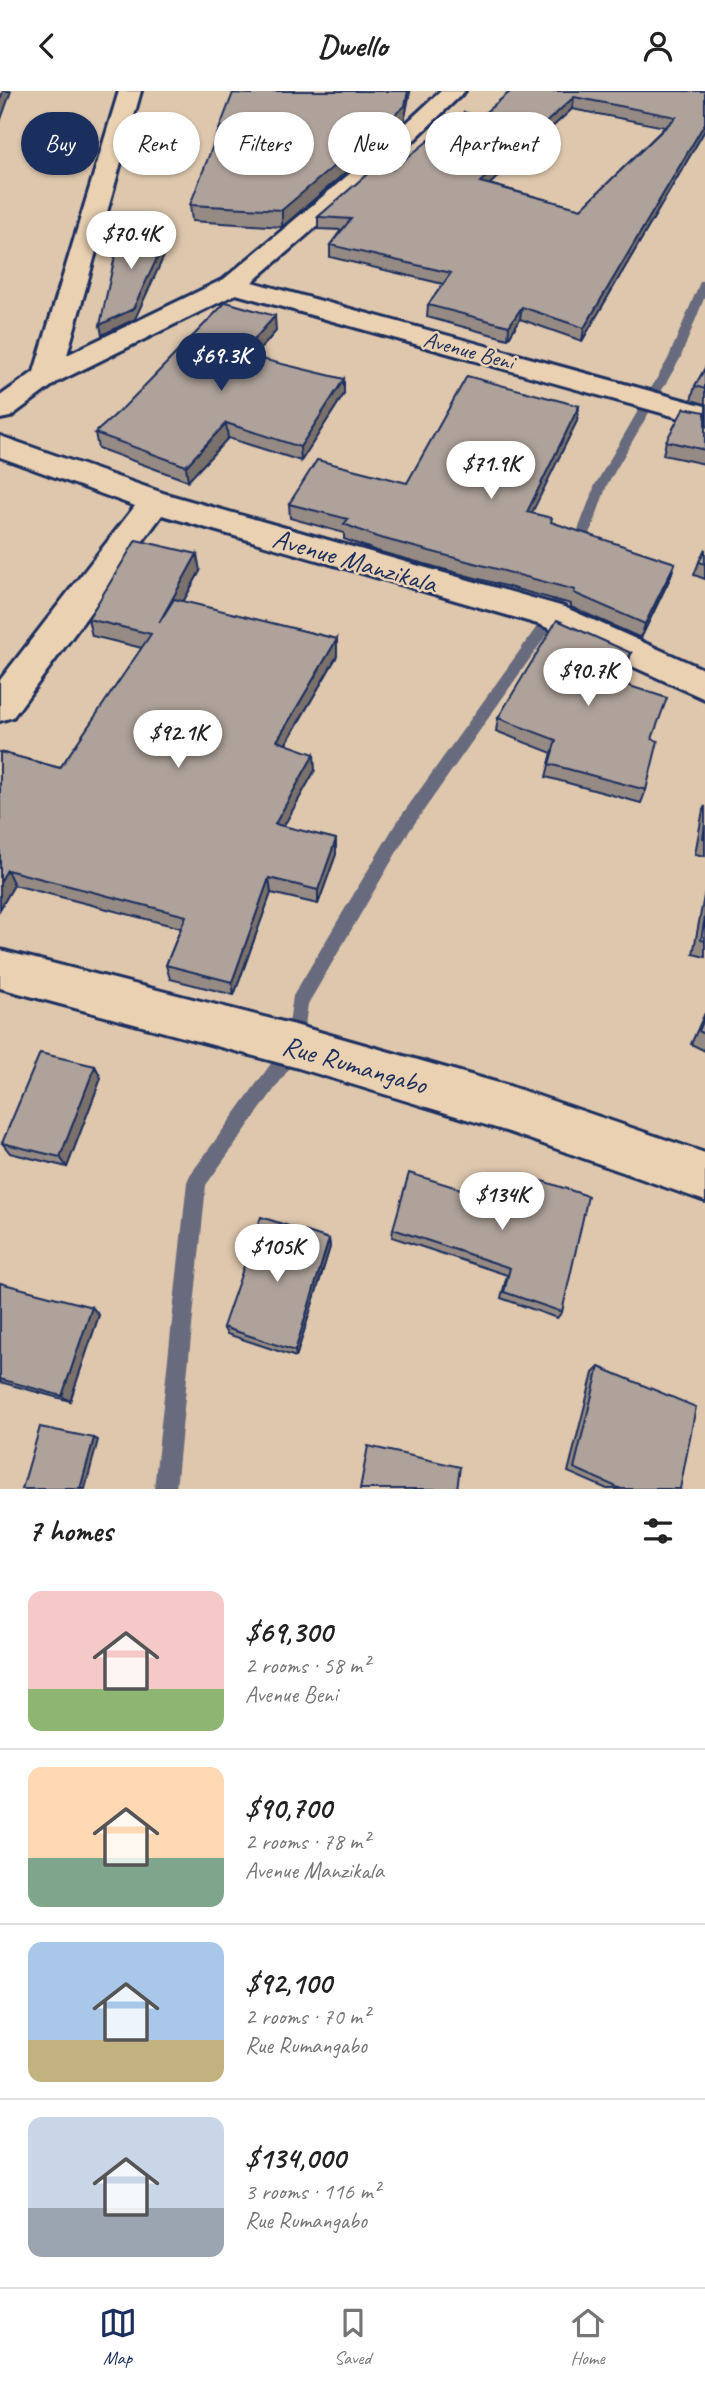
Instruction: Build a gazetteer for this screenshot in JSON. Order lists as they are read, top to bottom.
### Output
{
  "streets": {
    "street": ["Avenue Beni", "Avenue Manzikala", "Rue Rumangabo"]
  },
  "page": {
    "header": "Dwello",
    "chip": [
      "Buy",
      "Rent",
      "Filters",
      "New",
      "Apartment"
    ],
    "price": [
      "$70.4K",
      "$69.3K",
      "$71.9K",
      "$90.7K",
      "$92.1K",
      "$134K",
      "$105K"
    ],
    "heading": "7 homes",
    "list": [
      {
        "name": "$69,300",
        "note": "2 rooms · 58 m² · Avenue Beni"
      },
      {
        "name": "$90,700",
        "note": "2 rooms · 78 m² · Avenue Manzikala"
      },
      {
        "name": "$92,100",
        "note": "2 rooms · 70 m² · Rue Rumangabo"
      },
      {
        "name": "$134,000",
        "note": "3 rooms · 116 m² · Rue Rumangabo"
      }
    ],
    "tabs": ["Map", "Saved", "Home"]
  }
}
